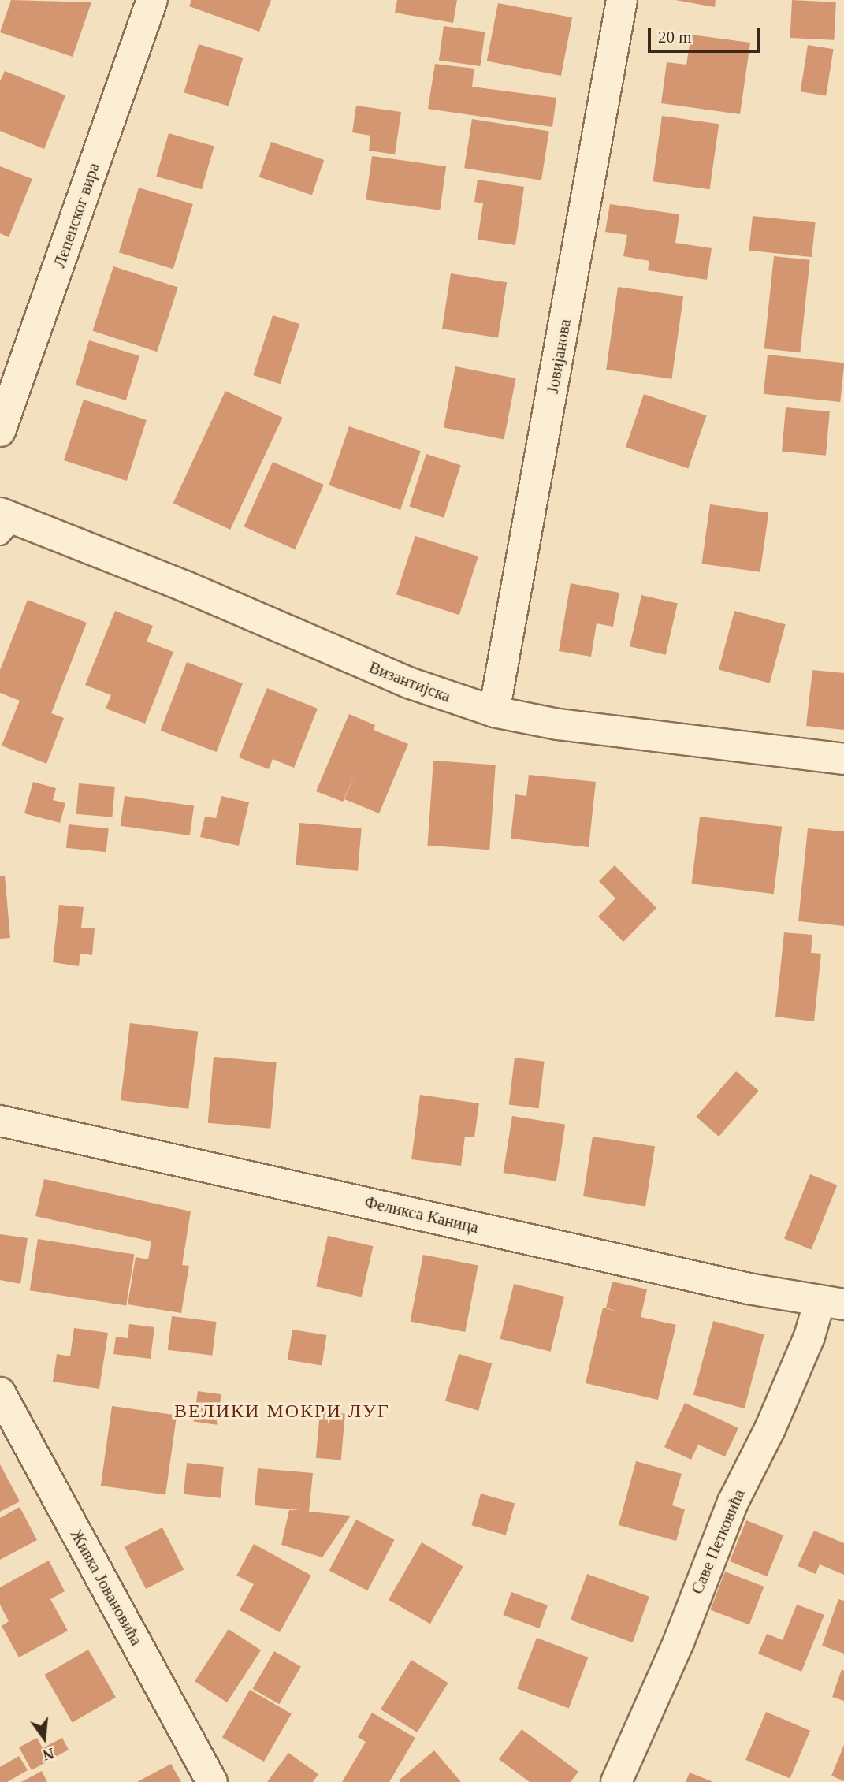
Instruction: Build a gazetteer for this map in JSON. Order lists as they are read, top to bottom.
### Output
{
  "streets": {
    "street": [
      "Лепенског вира",
      "Јовијанова",
      "Византијска",
      "Феликса Каница",
      "Саве Петковића",
      "Живка Јовановића"
    ]
  },
  "crossings": [
    ["Јовијанова", "Византијска"],
    ["Феликса Каница", "Саве Петковића"]
  ],
  "districts": ["ВЕЛИКИ МОКРИ ЛУГ"],
  "scale_bar": "20 m",
  "north": "bottom"
}
